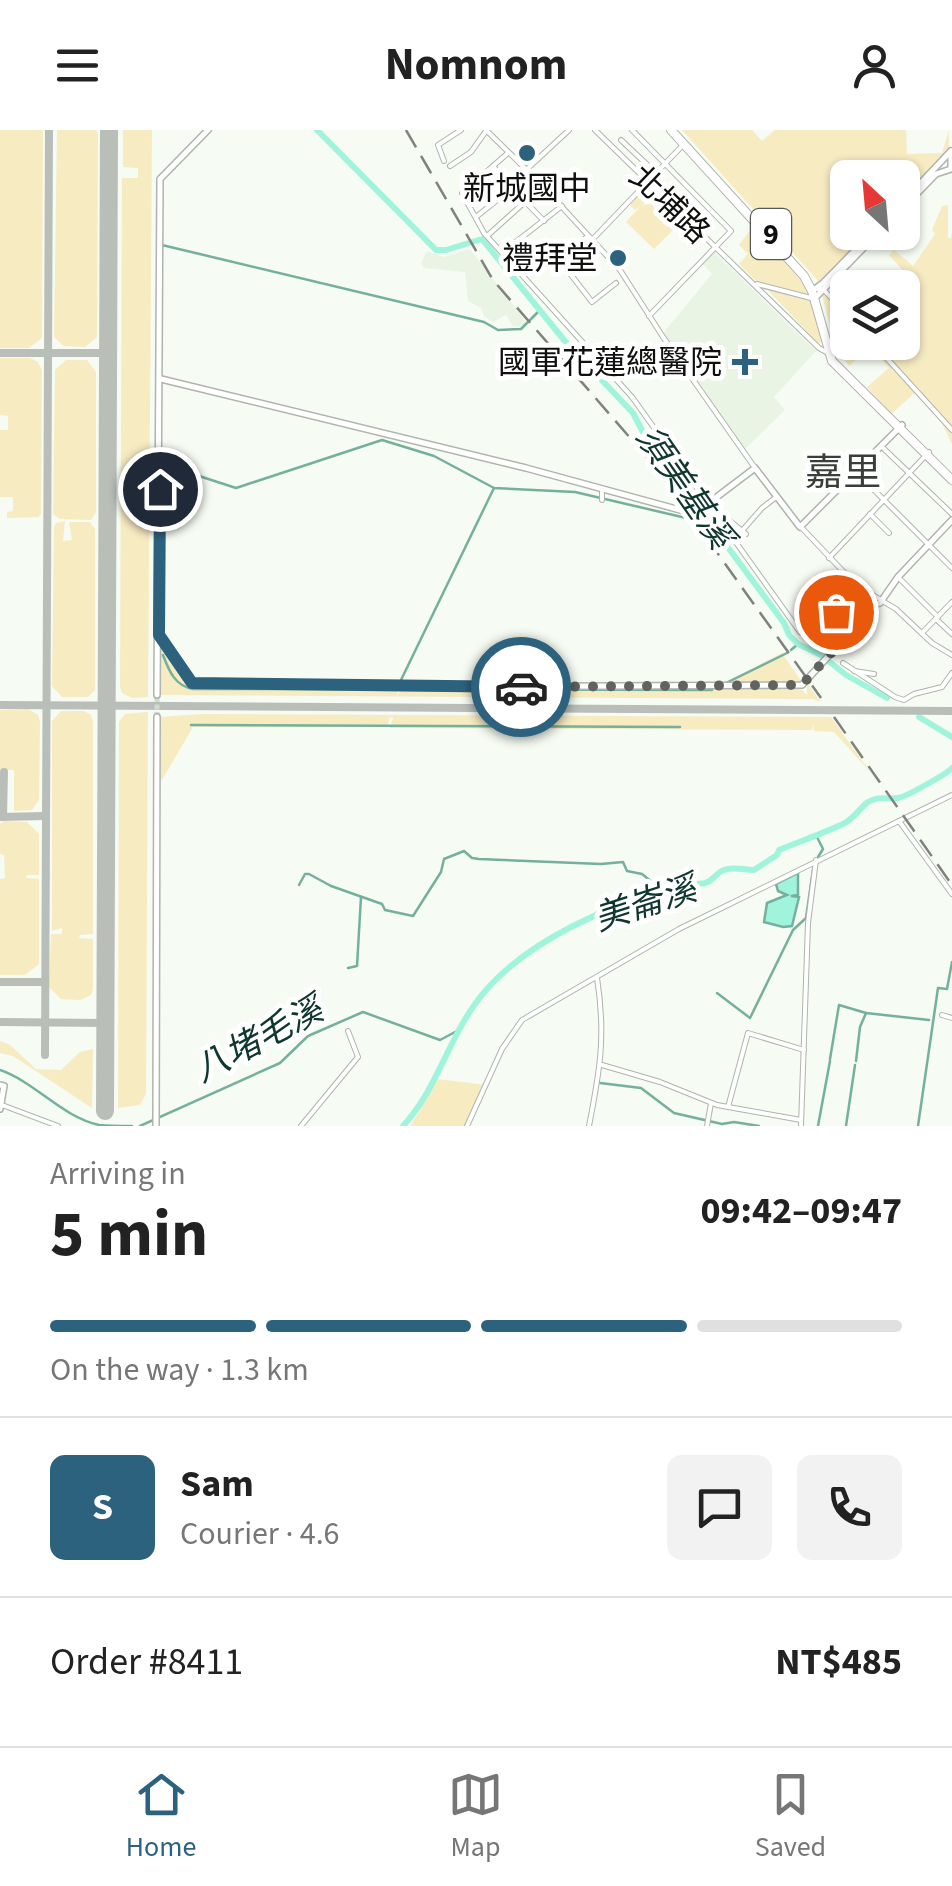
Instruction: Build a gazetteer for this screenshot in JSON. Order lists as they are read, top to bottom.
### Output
{
  "streets": {
    "main road": ["9"],
    "street": ["北埔路"]
  },
  "districts": ["嘉里"],
  "water": ["須美基溪", "美崙溪", "八堵毛溪"],
  "places": {
    "other": ["新城國中", "禮拜堂"],
    "health": ["國軍花蓮總醫院"]
  },
  "north": "top left",
  "page": {
    "header": "Nomnom",
    "heading": ["5 min", "Arriving in", "09:42–09:47"],
    "panel": [
      "Sam",
      "Courier · 4.6",
      "Order #8411",
      "NT$485"
    ],
    "bar": "On the way · 1.3 km",
    "round": "S",
    "tabs": ["Home", "Map", "Saved"]
  }
}
